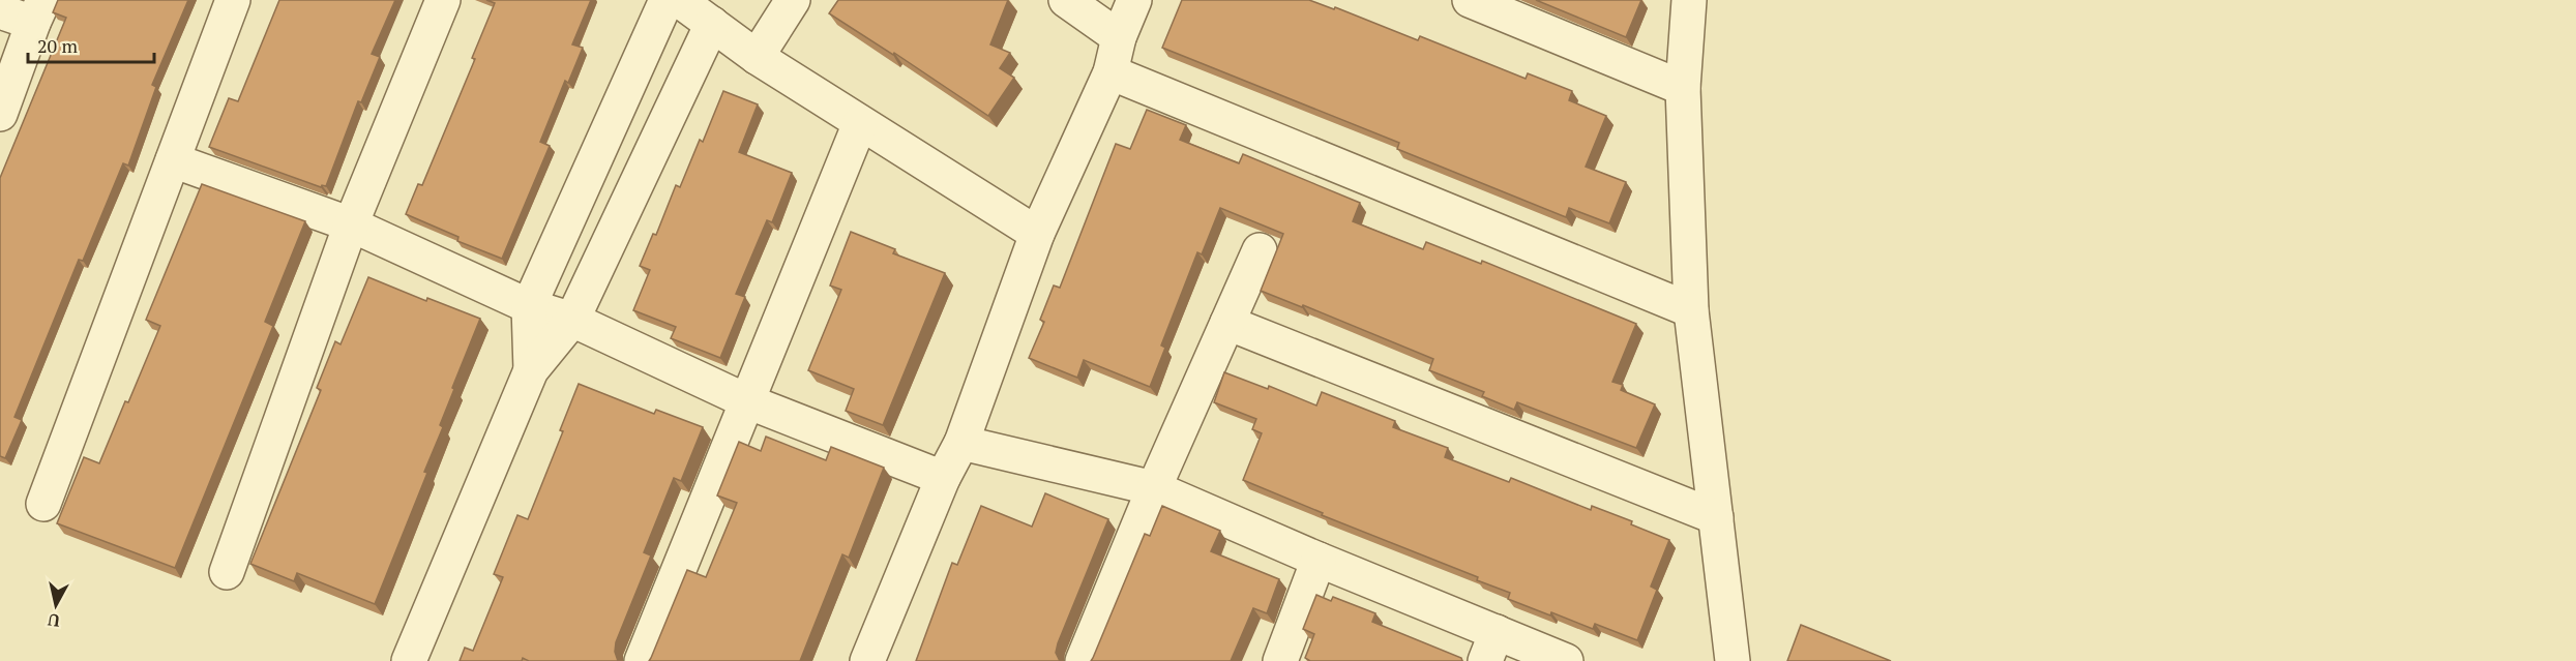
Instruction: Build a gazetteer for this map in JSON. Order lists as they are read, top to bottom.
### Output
{
  "scale_bar": "20 m",
  "north": "bottom"
}
